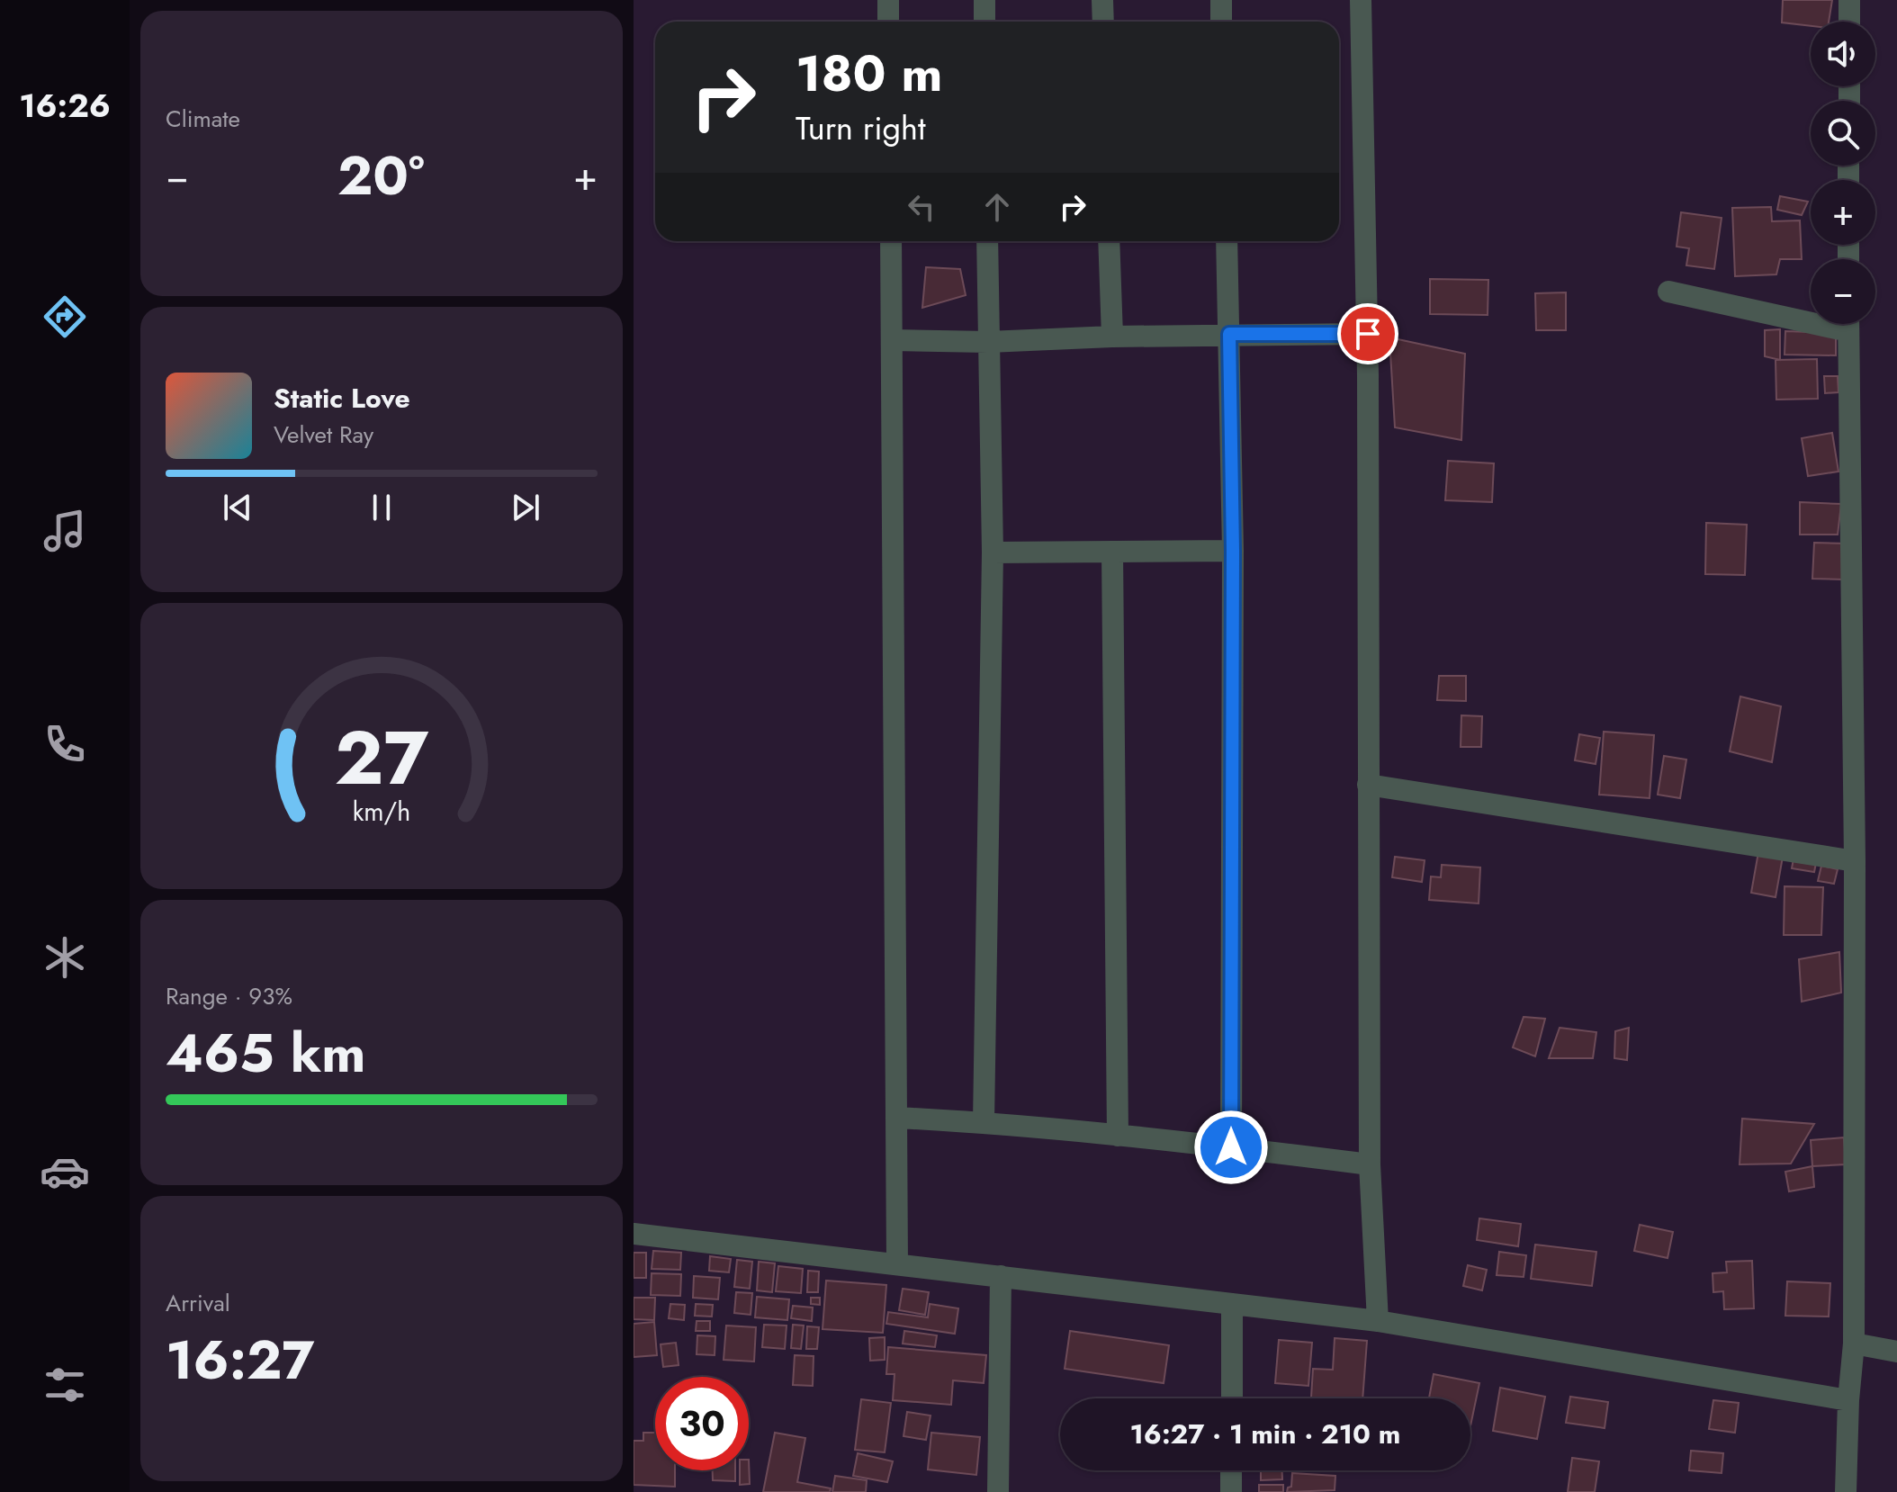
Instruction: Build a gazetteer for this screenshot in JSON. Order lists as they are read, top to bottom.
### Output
{
  "page": {
    "tabs": "16:26",
    "tile": [
      "Climate",
      ["Range · 93%", "465 km"],
      ["Arrival", "16:27"]
    ],
    "map_buttons": ["+", "−"],
    "turn": ["180 m", "Turn right"],
    "heat": ["−", "20°", "+"],
    "song": ["Static Love", "Velvet Ray"],
    "limit": "30",
    "trip": "16:27 · 1 min · 210 m",
    "gauge": ["27", "km/h"]
  }
}
